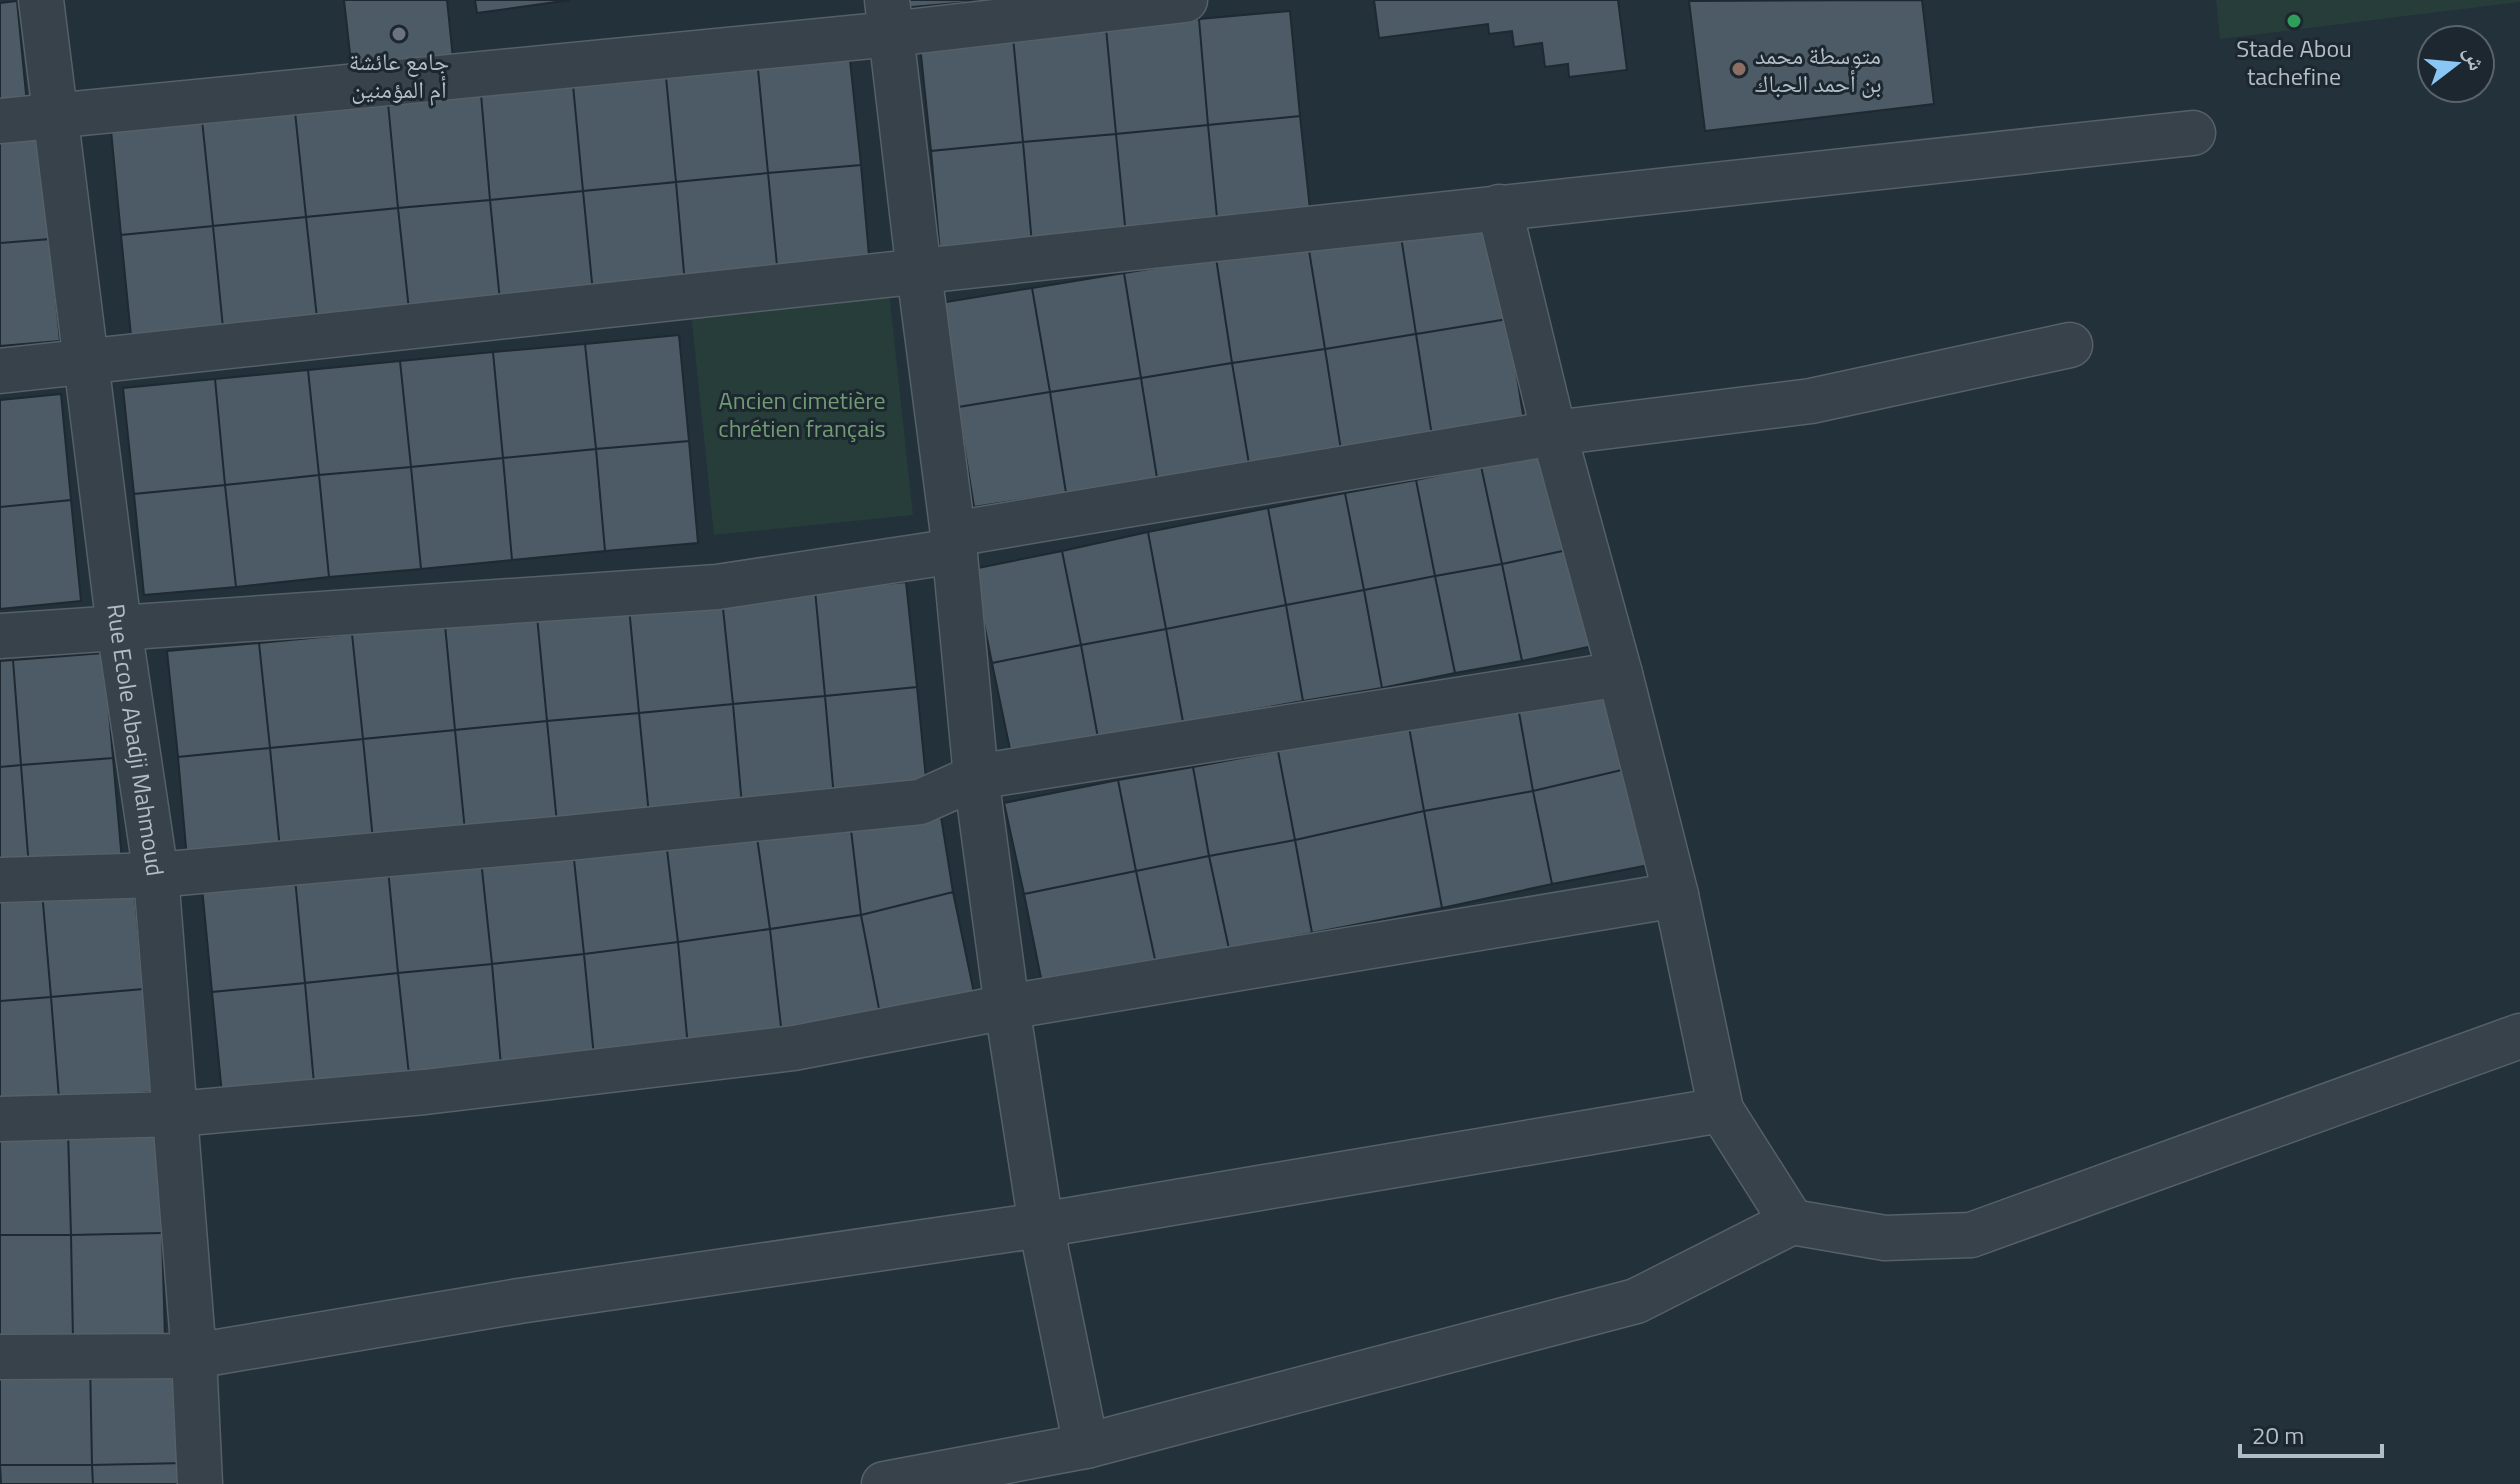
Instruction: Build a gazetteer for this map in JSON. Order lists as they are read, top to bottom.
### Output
{
  "streets": {
    "street": ["Rue Ecole Abadji Mahmoud"]
  },
  "parks": ["Ancien cimetière chrétien français"],
  "places": ["Stade Abou tachefine", "جامع عائشة أم المؤمنين", "متوسطة محمد بن أحمد الحباك"],
  "scale_bar": "20 m",
  "north": "right"
}
